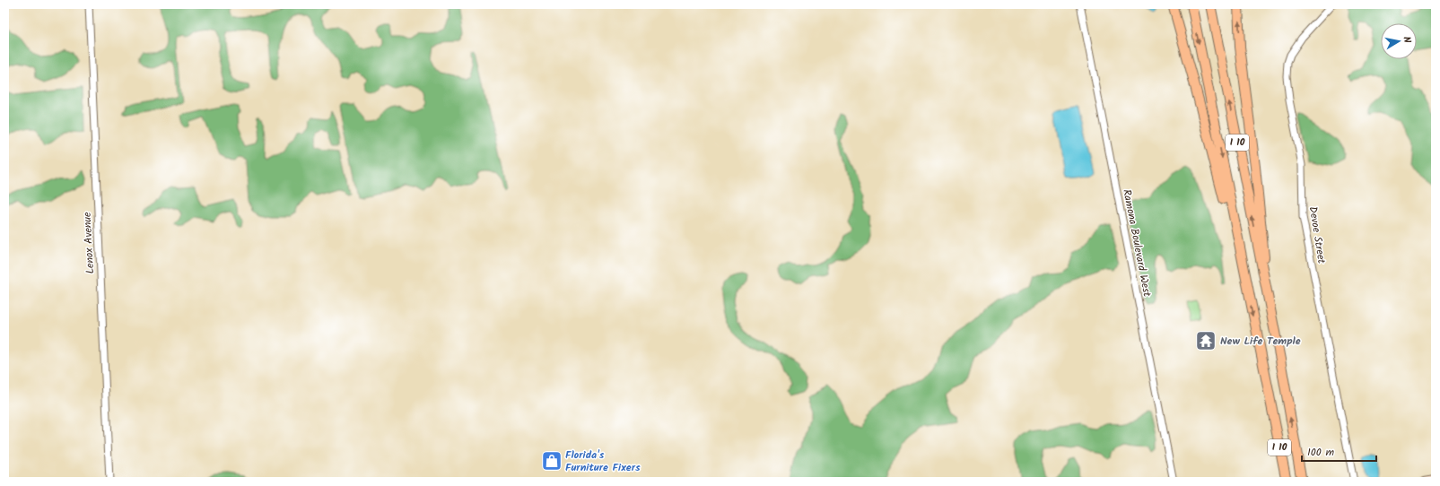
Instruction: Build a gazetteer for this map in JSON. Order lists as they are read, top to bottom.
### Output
{
  "streets": {
    "highway": ["I 10"],
    "street": ["Devoe Street", "Lenox Avenue", "Ramona Boulevard West"]
  },
  "places": {
    "temple": ["New Life Temple"],
    "shop": ["Florida's Furniture Fixers"]
  },
  "scale_bar": "100 m",
  "north": "right"
}
